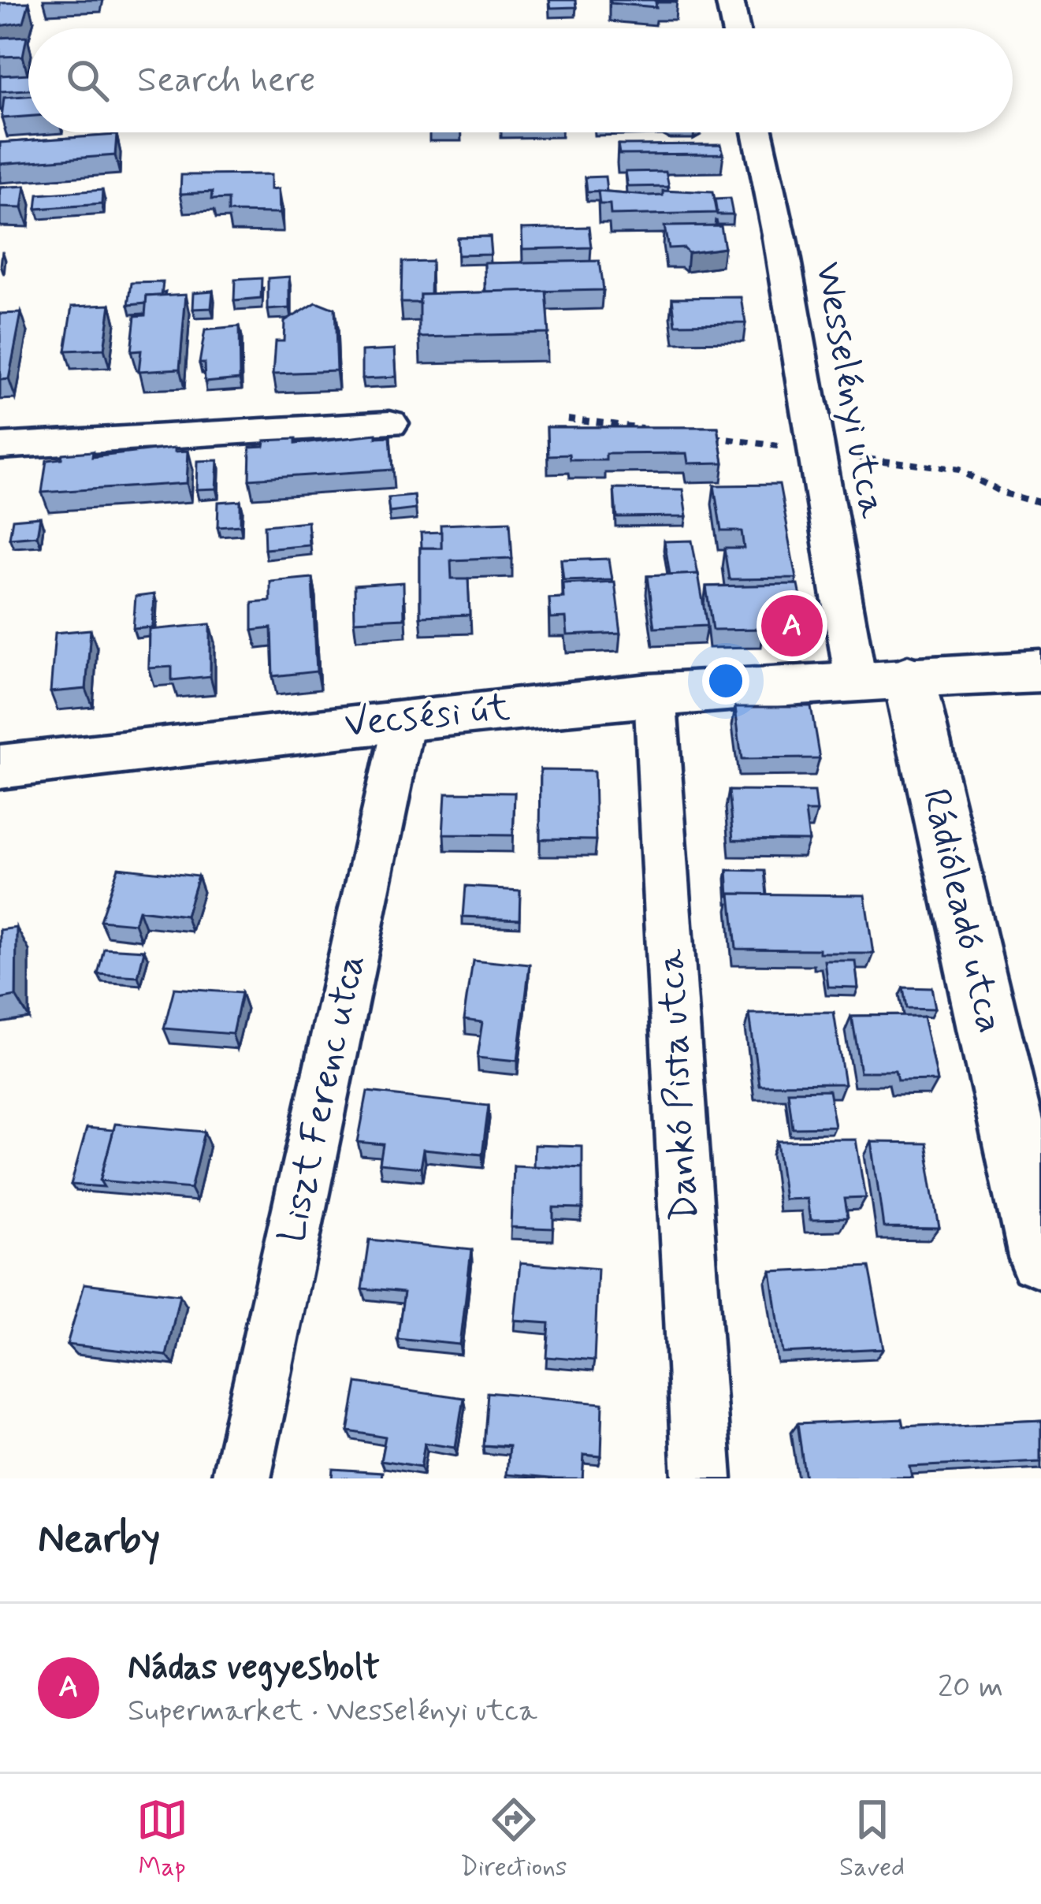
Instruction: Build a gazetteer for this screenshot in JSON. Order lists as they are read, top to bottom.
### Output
{
  "streets": {
    "main road": ["Vecsési út", "Rádióleadó utca"],
    "street": ["Wesselényi utca", "Dankó Pista utca", "Liszt Ferenc utca"]
  },
  "crossings": [
    ["Wesselényi utca", "Vecsési út"],
    ["Wesselényi utca", "Rádióleadó utca"],
    ["Vecsési út", "Rádióleadó utca"],
    ["Vecsési út", "Dankó Pista utca"],
    ["Vecsési út", "Liszt Ferenc utca"]
  ],
  "page": {
    "search": "Search here",
    "pins": "A",
    "heading": "Nearby",
    "list": [
      {
        "mark": "A",
        "name": "Nádas vegyesbolt",
        "note": "Supermarket · Wesselényi utca",
        "value": "20 m"
      }
    ],
    "nav": ["Map", "Directions", "Saved"]
  }
}
